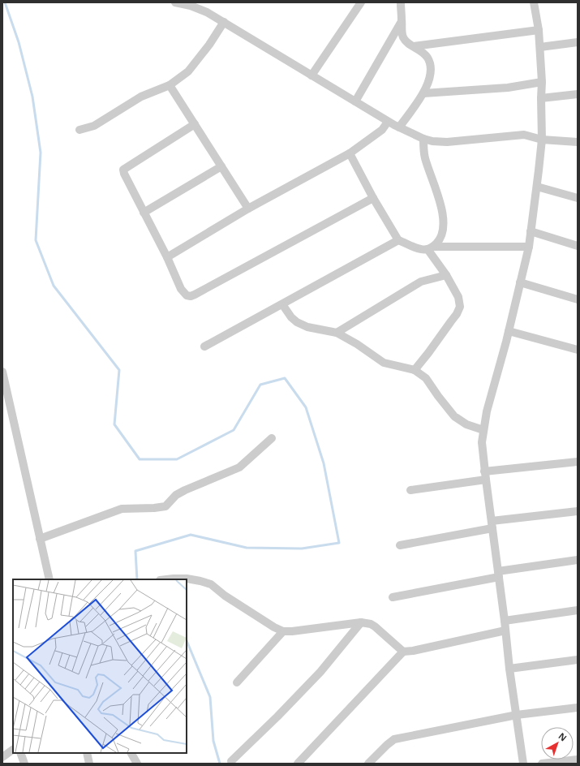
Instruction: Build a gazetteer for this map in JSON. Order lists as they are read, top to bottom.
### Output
{
  "north": "top right"
}
